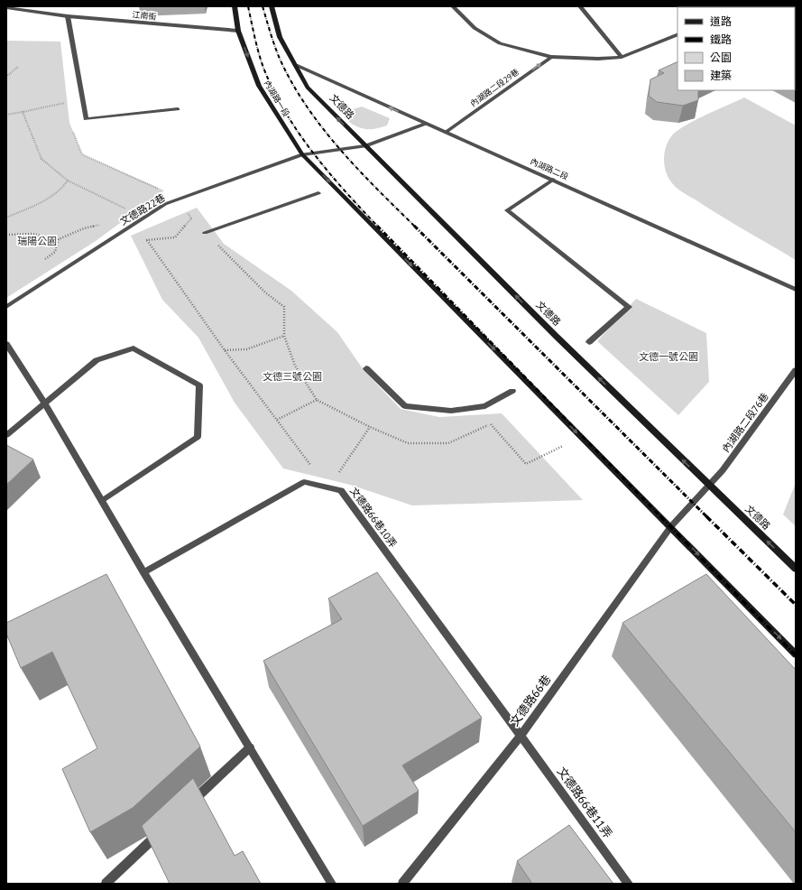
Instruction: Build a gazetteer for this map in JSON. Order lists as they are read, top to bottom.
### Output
{
  "streets": {
    "main road": ["內湖路一段", "文德路"],
    "street": [
      "江南街",
      "內湖路二段29巷",
      "內湖路二段",
      "文德路22巷",
      "內湖路二段76巷",
      "文德路66巷10弄",
      "文德路66巷",
      "文德路66巷11弄"
    ]
  },
  "crossings": [
    ["江南街", "內湖路一段"],
    ["內湖路二段29巷", "內湖路二段"],
    ["內湖路一段", "文德路22巷"],
    ["文德路", "內湖路二段"],
    ["文德路", "文德路22巷"],
    ["文德路", "內湖路二段76巷"],
    ["內湖路二段", "文德路22巷"],
    ["內湖路二段76巷", "文德路66巷"],
    ["文德路66巷10弄", "文德路66巷"],
    ["文德路66巷10弄", "文德路66巷11弄"],
    ["文德路66巷", "文德路66巷11弄"]
  ],
  "one_way": ["內湖路二段29巷"],
  "parks": ["瑞陽公園", "文德一號公園", "文德三號公園"],
  "legend": [
    "道路",
    "鐵路",
    "公園",
    "建築"
  ]
}
